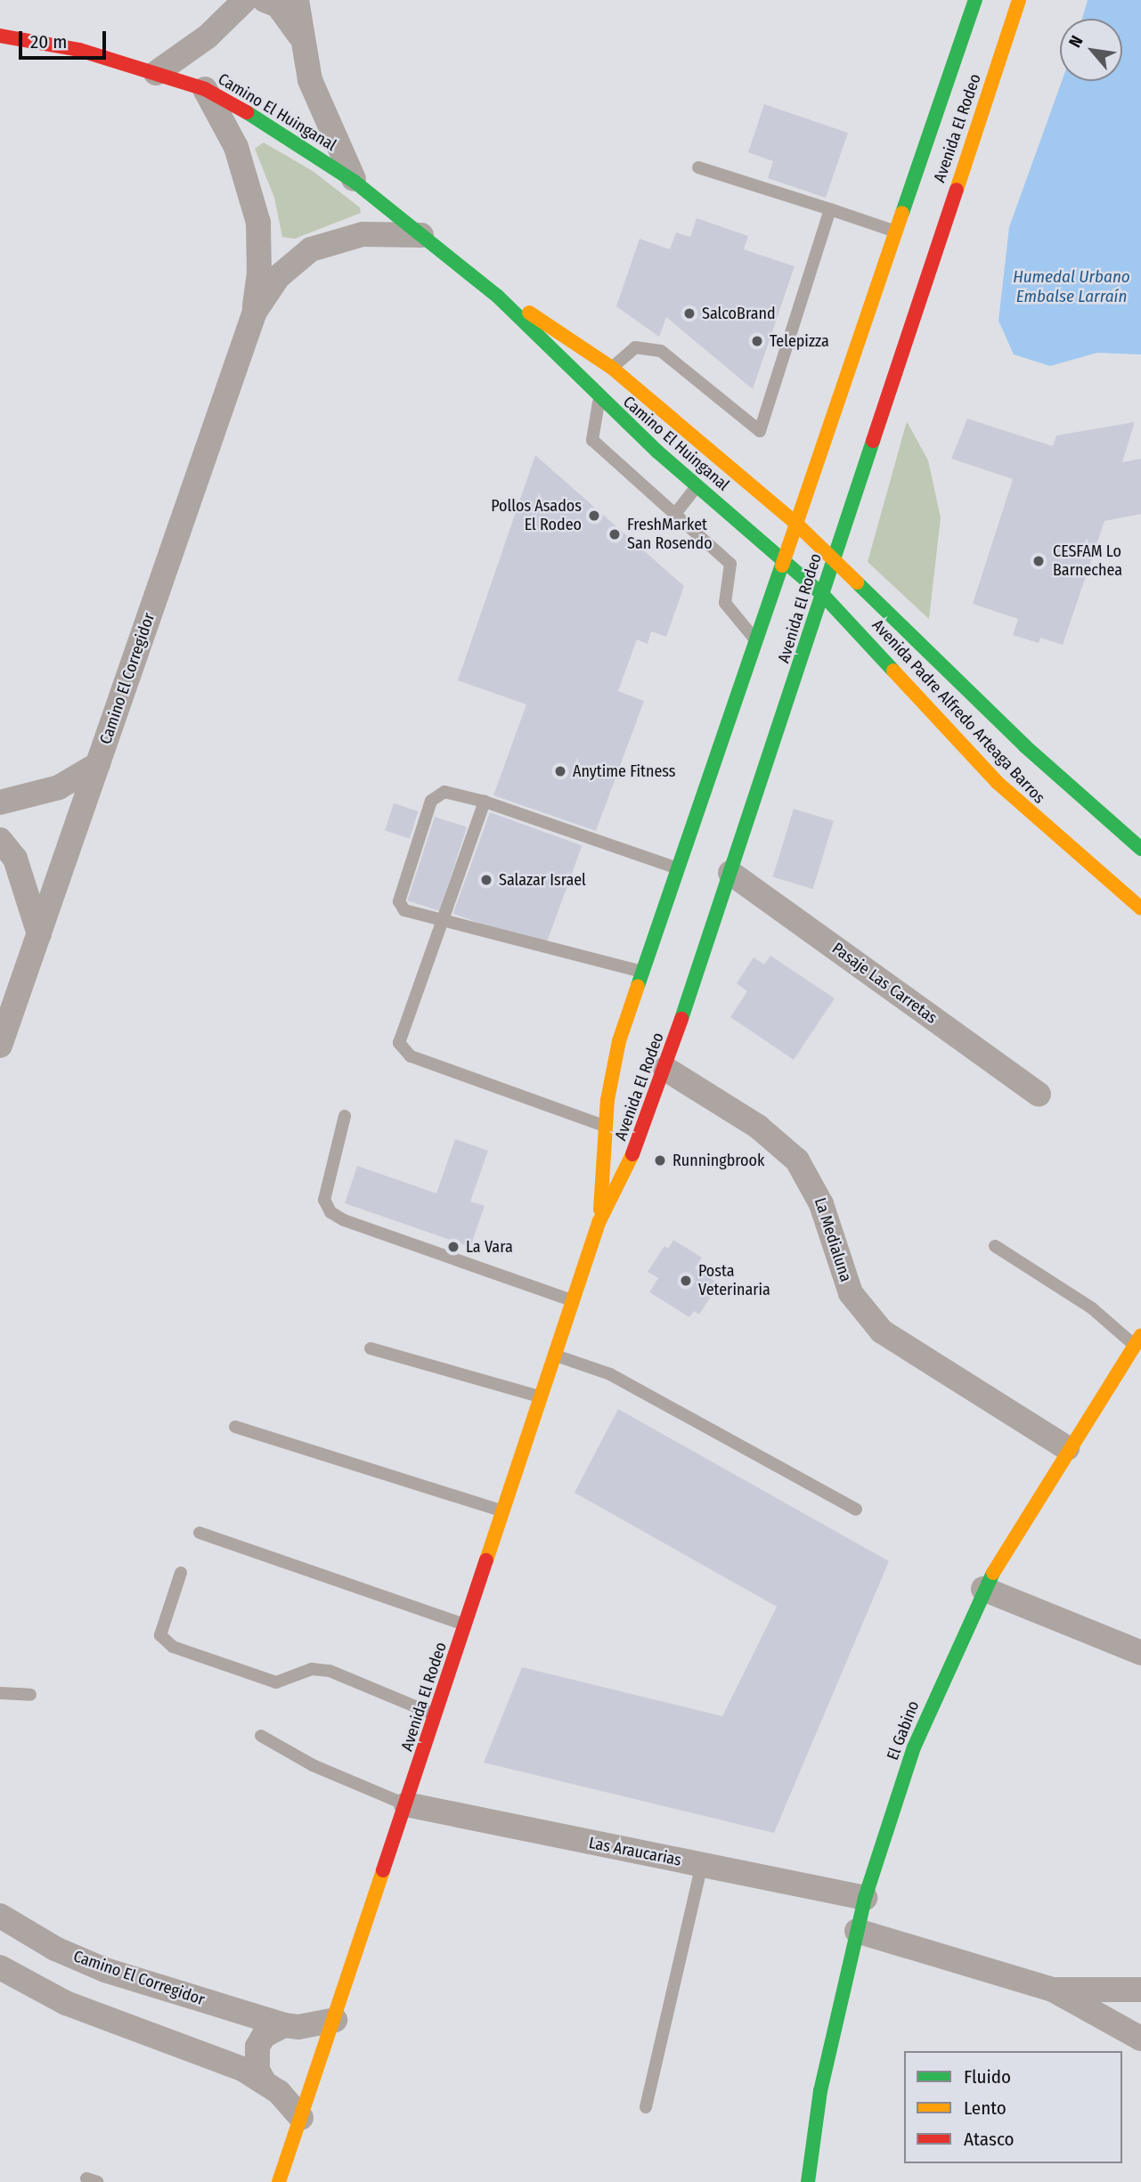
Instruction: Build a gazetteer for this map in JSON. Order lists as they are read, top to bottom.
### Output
{
  "streets": {
    "main road": [
      "Camino El Huinganal",
      "Avenida El Rodeo",
      "Avenida Padre Alfredo Arteaga Barros",
      "El Gabino"
    ],
    "street": [
      "Camino El Corregidor",
      "Pasaje Las Carretas",
      "La Medialuna",
      "Las Araucarias"
    ]
  },
  "crossings": [
    ["Camino El Huinganal", "Avenida El Rodeo"],
    ["Camino El Huinganal", "Camino El Corregidor"],
    ["Camino El Huinganal", "Avenida Padre Alfredo Arteaga Barros"],
    ["Avenida El Rodeo", "Camino El Corregidor"],
    ["Avenida El Rodeo", "Avenida Padre Alfredo Arteaga Barros"],
    ["Avenida El Rodeo", "Pasaje Las Carretas"],
    ["Avenida El Rodeo", "La Medialuna"],
    ["Avenida El Rodeo", "Las Araucarias"],
    ["La Medialuna", "El Gabino"],
    ["El Gabino", "Las Araucarias"]
  ],
  "water": ["Humedal Urbano Embalse Larraín"],
  "places": [
    "SalcoBrand",
    "Telepizza",
    "Pollos Asados El Rodeo",
    "FreshMarket San Rosendo",
    "CESFAM Lo Barnechea",
    "Anytime Fitness",
    "Salazar Israel",
    "Runningbrook",
    "La Vara",
    "Posta Veterinaria"
  ],
  "legend": ["Fluido", "Lento", "Atasco"],
  "scale_bar": "20 m",
  "north": "top left"
}
